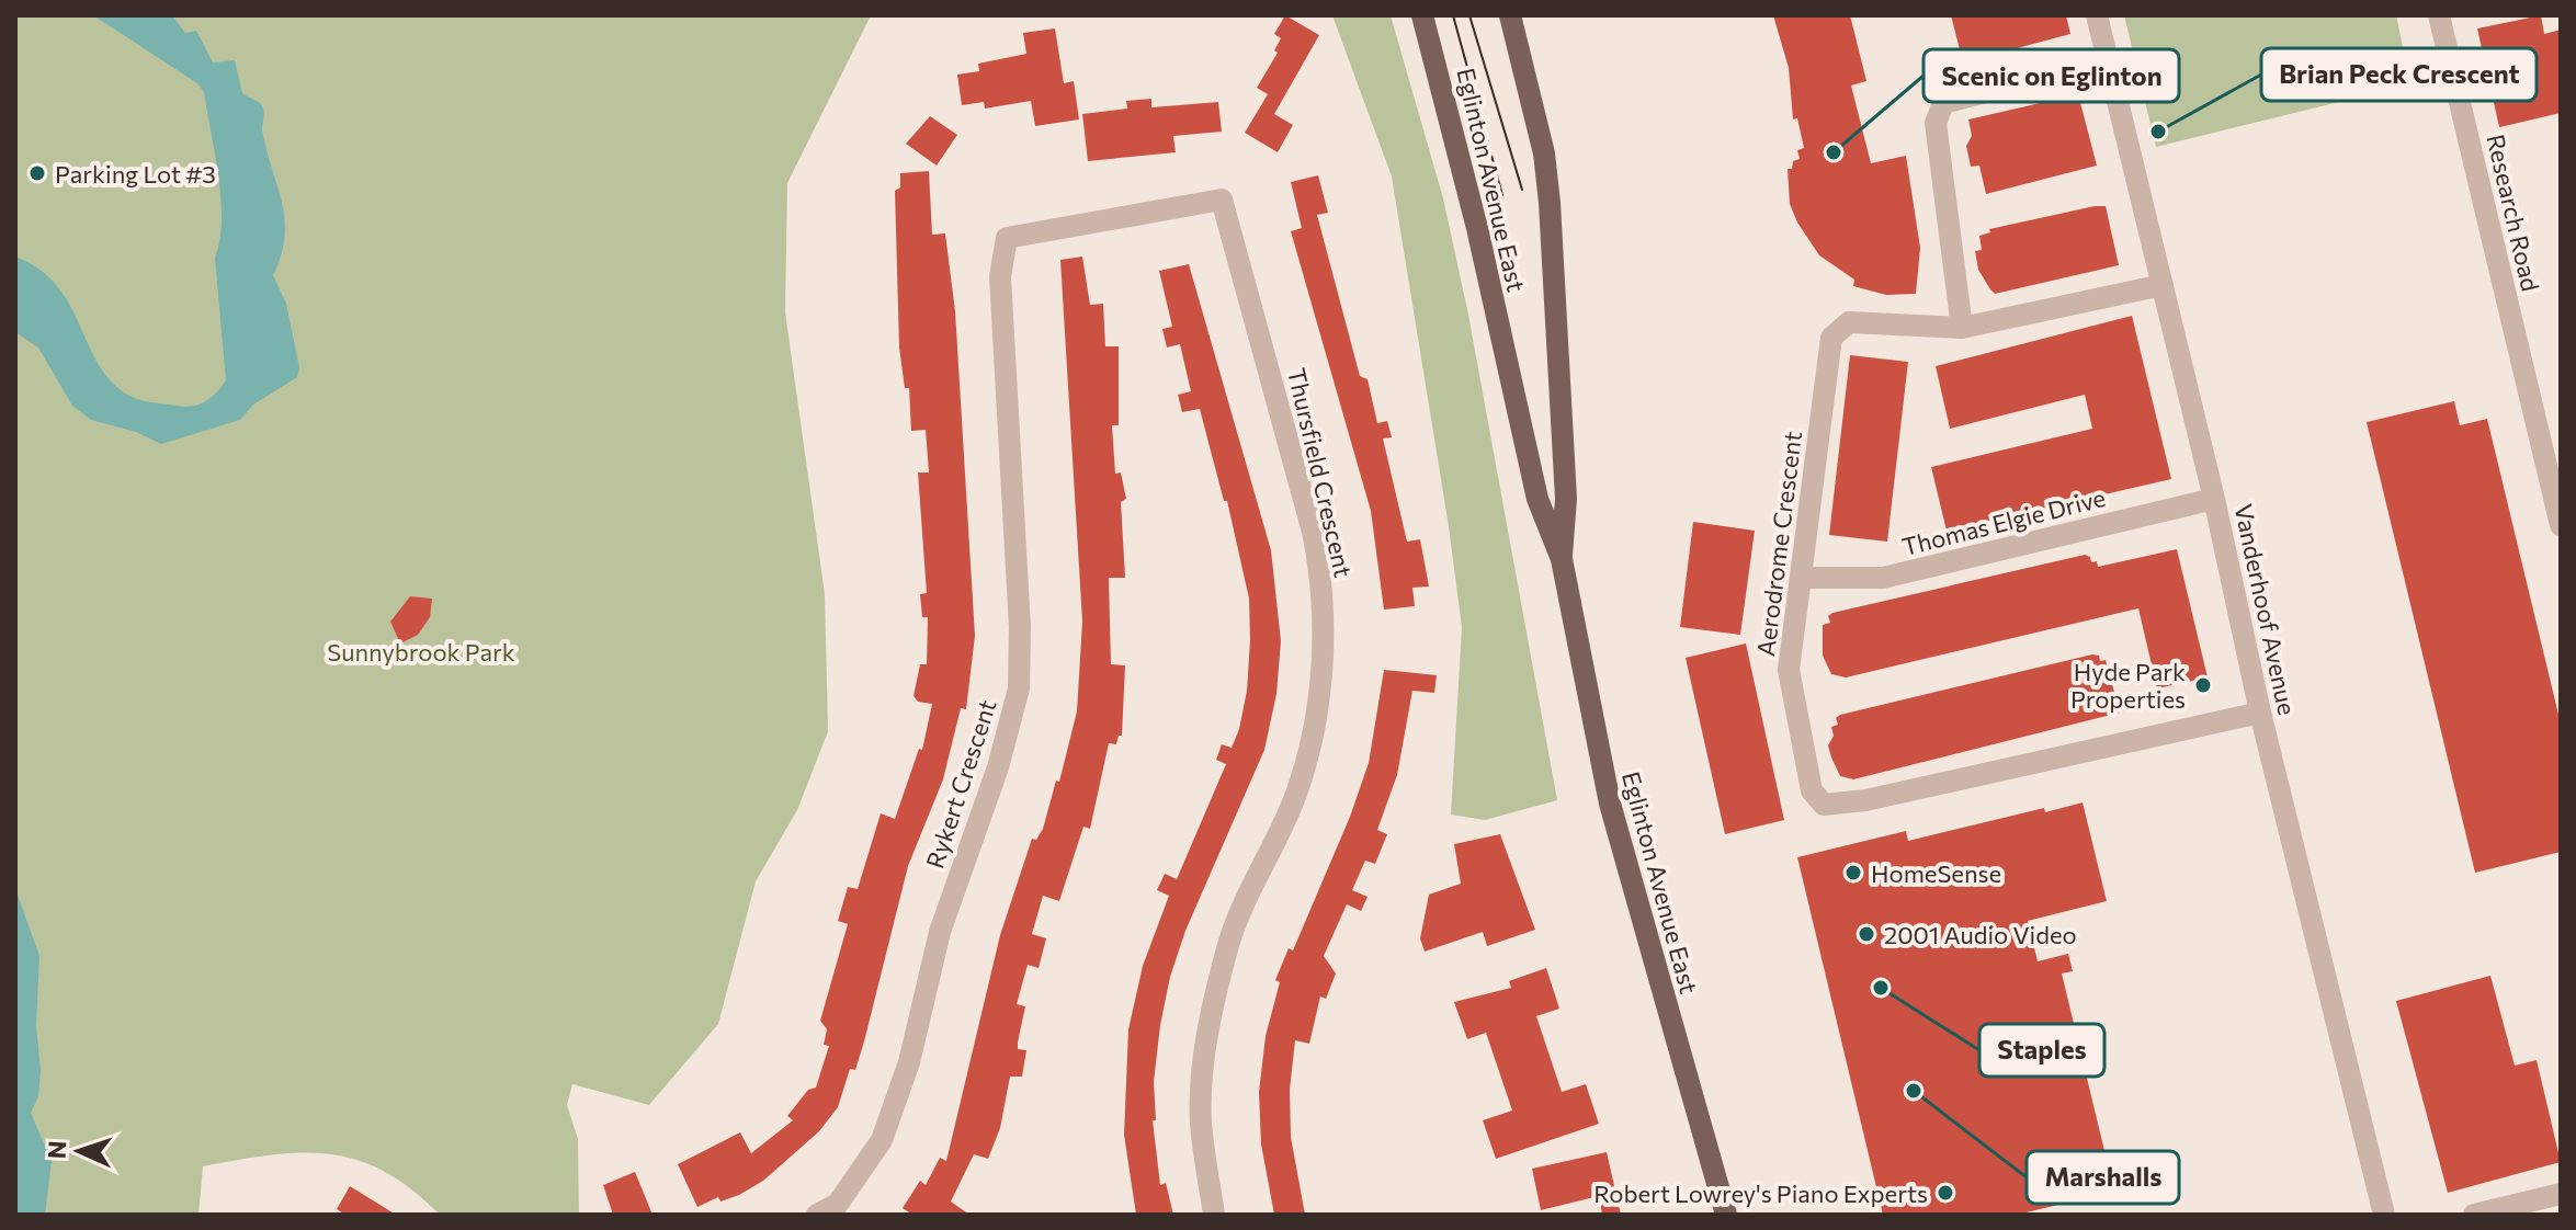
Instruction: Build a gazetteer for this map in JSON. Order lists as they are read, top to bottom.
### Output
{
  "streets": {
    "main road": ["Eglinton Avenue East"],
    "street": [
      "Research Road",
      "Thursfield Crescent",
      "Thomas Elgie Drive",
      "Aerodrome Crescent",
      "Vanderhoof Avenue",
      "Rykert Crescent"
    ]
  },
  "crossings": [
    ["Thursfield Crescent", "Rykert Crescent"],
    ["Thomas Elgie Drive", "Aerodrome Crescent"],
    ["Thomas Elgie Drive", "Vanderhoof Avenue"],
    ["Aerodrome Crescent", "Vanderhoof Avenue"]
  ],
  "parks": ["Sunnybrook Park"],
  "places": [
    "Brian Peck Crescent",
    "Scenic on Eglinton",
    "Parking Lot #3",
    "Hyde Park Properties",
    "HomeSense",
    "2001 Audio Video",
    "Staples",
    "Marshalls",
    "Robert Lowrey's Piano Experts"
  ],
  "north": "left"
}
